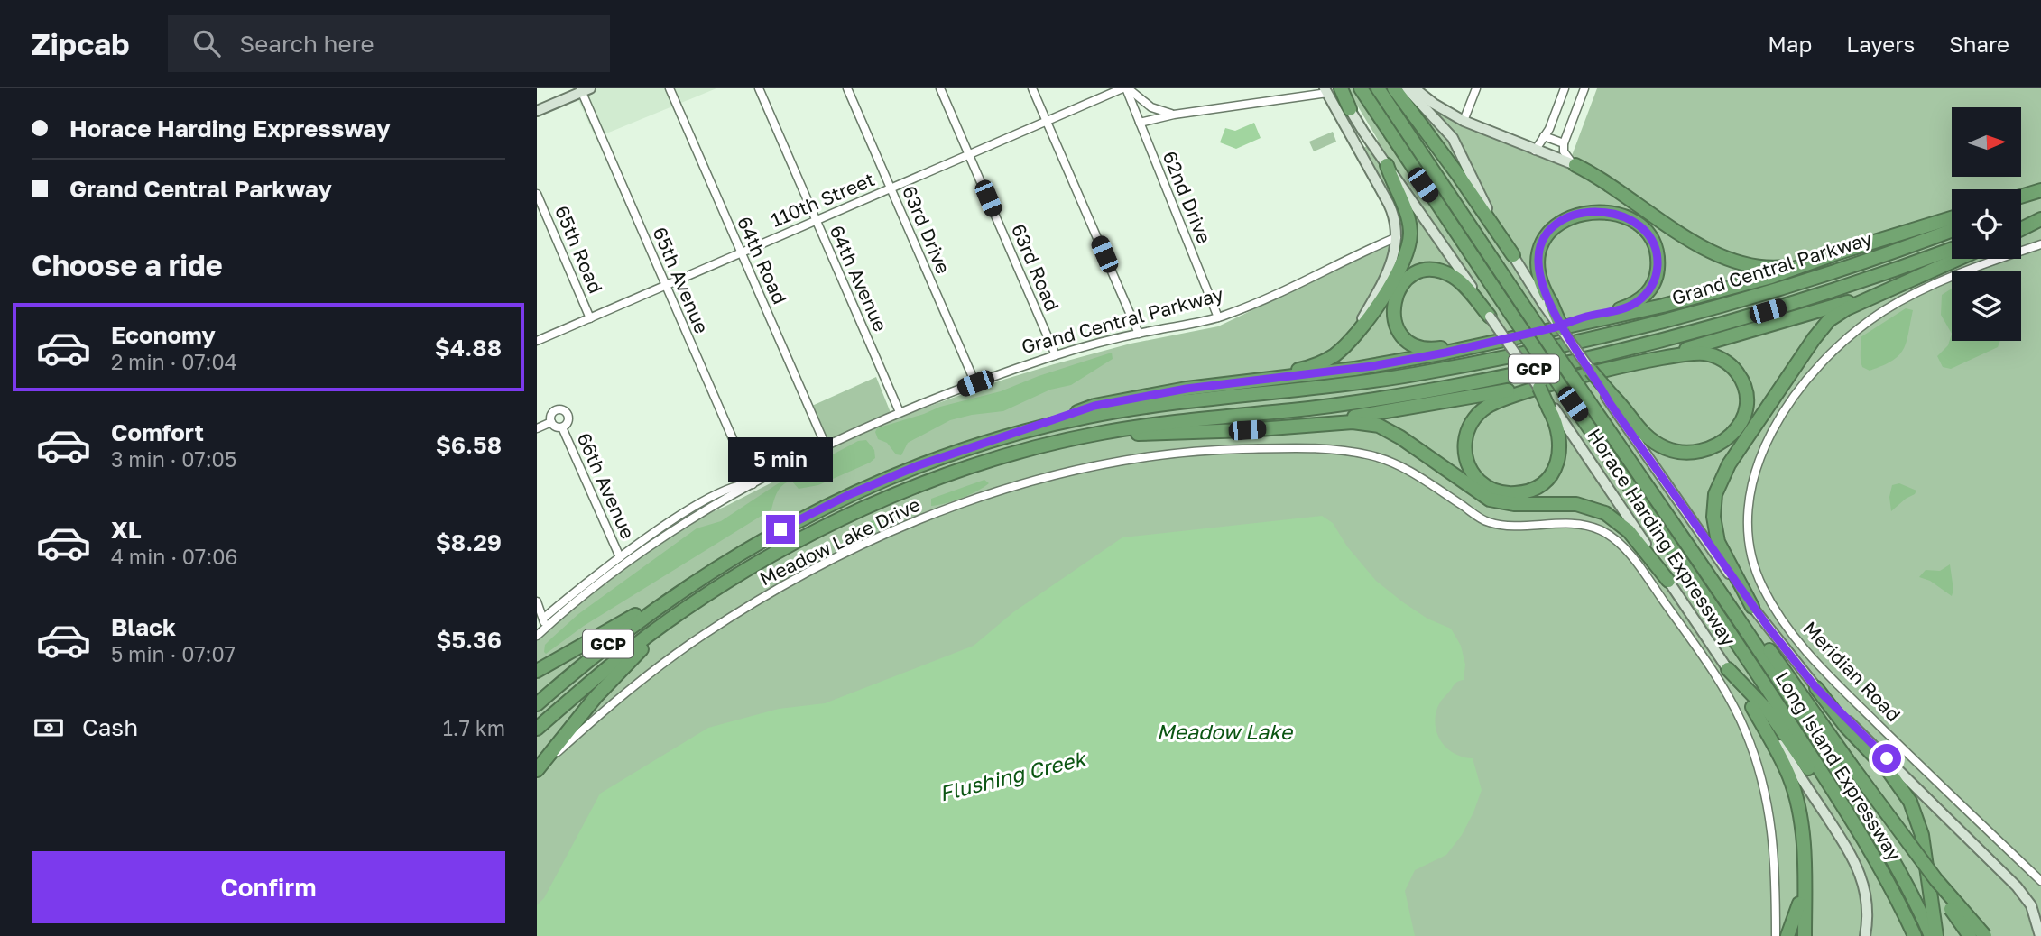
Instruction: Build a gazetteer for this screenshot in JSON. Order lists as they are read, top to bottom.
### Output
{
  "streets": {
    "highway": ["Grand Central Parkway", "GCP", "Long Island Expressway"],
    "main road": ["Horace Harding Expressway"],
    "street": [
      "62nd Drive",
      "110th Street",
      "63rd Drive",
      "65th Road",
      "64th Road",
      "63rd Road",
      "64th Avenue",
      "65th Avenue",
      "66th Avenue",
      "Meadow Lake Drive",
      "Meridian Road"
    ]
  },
  "crossings": [
    ["62nd Drive", "110th Street"],
    ["62nd Drive", "Grand Central Parkway"],
    ["110th Street", "63rd Drive"],
    ["110th Street", "65th Road"],
    ["110th Street", "64th Road"],
    ["110th Street", "63rd Road"],
    ["110th Street", "64th Avenue"],
    ["110th Street", "65th Avenue"],
    ["63rd Drive", "Grand Central Parkway"],
    ["64th Road", "Grand Central Parkway"],
    ["63rd Road", "Grand Central Parkway"],
    ["Grand Central Parkway", "64th Avenue"],
    ["Grand Central Parkway", "65th Avenue"],
    ["Grand Central Parkway", "66th Avenue"]
  ],
  "water": ["Meadow Lake", "Flushing Creek"],
  "north": "right",
  "page": {
    "header": "Zipcab",
    "search": "Search here",
    "nav": ["Map", "Layers", "Share"],
    "banner": ["Horace Harding Expressway", "Grand Central Parkway"],
    "heading": "Choose a ride",
    "list": [
      {
        "name": "Economy",
        "note": "2 min · 07:04",
        "value": "$4.88"
      },
      {
        "name": "Comfort",
        "note": "3 min · 07:05",
        "value": "$6.58"
      },
      {
        "name": "XL",
        "note": "4 min · 07:06",
        "value": "$8.29"
      },
      {
        "name": "Black",
        "note": "5 min · 07:07",
        "value": "$5.36"
      }
    ],
    "bubble": "5 min",
    "pay": ["Cash", "1.7 km"],
    "buttons": "Confirm"
  }
}
